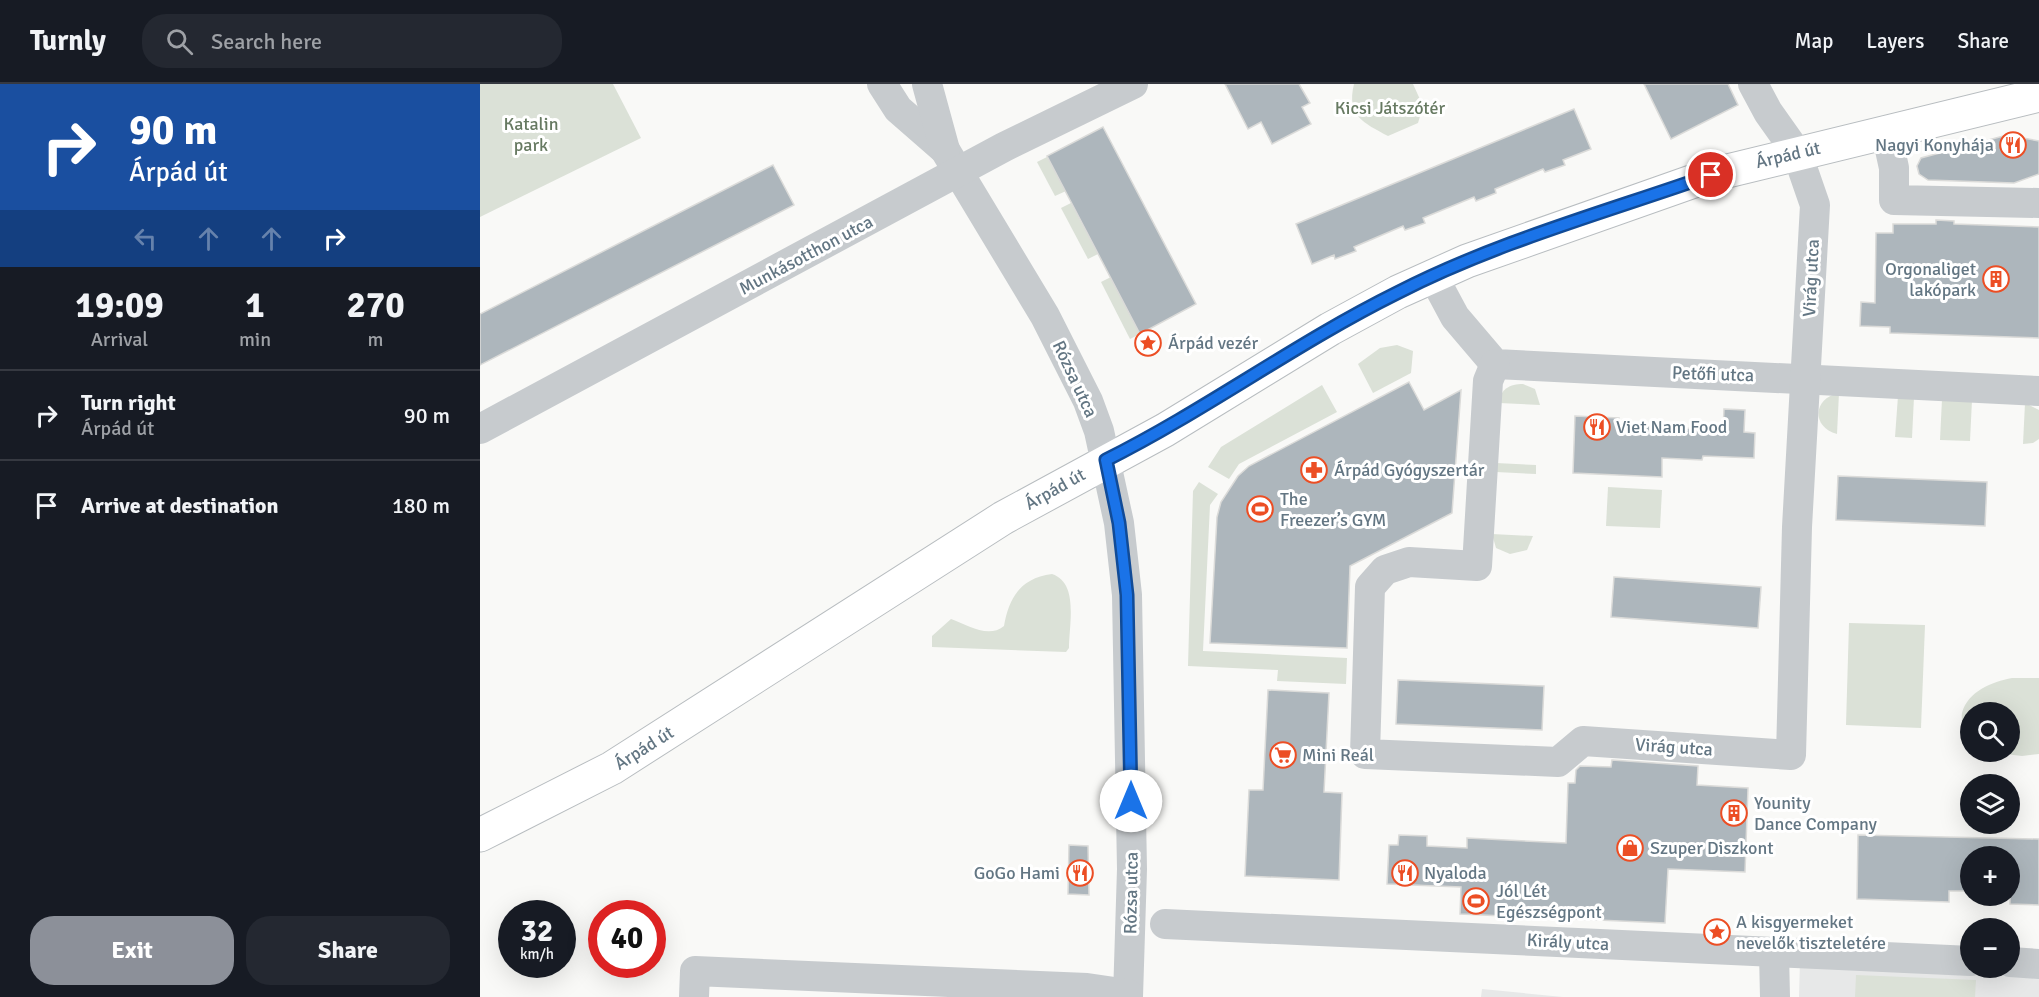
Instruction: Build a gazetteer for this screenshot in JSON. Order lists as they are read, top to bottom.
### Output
{
  "streets": {
    "main road": ["Árpád út"],
    "street": [
      "Munkásotthon utca",
      "Virág utca",
      "Petőfi utca",
      "Rózsa utca",
      "Király utca"
    ]
  },
  "crossings": [
    ["Árpád út", "Virág utca"],
    ["Árpád út", "Rózsa utca"],
    ["Munkásotthon utca", "Rózsa utca"],
    ["Virág utca", "Petőfi utca"]
  ],
  "parks": ["Kicsi Játszótér", "Katalin park"],
  "places": {
    "restaurant": [
      "Nagyi Konyhája",
      "Viet Nam Food",
      "GoGo Hami",
      "Nyaloda"
    ],
    "building": ["Orgonaliget lakópark", "Younity Dance Company"],
    "place": ["Árpád vezér", "A kisgyermeket nevelők tiszteletére"],
    "pharmacy": ["Árpád Gyógyszertár"],
    "sports": ["The Freezer’s GYM", "Jól Lét Egészségpont"],
    "supermarket": ["Mini Reál"],
    "shop": ["Szuper Diszkont"]
  },
  "page": {
    "header": "Turnly",
    "search": "Search here",
    "nav": ["Map", "Layers", "Share"],
    "turn": ["90 m", "Árpád út"],
    "eta": [
      "19:09",
      "Arrival",
      "1",
      "min",
      "270",
      "m"
    ],
    "list": [
      {
        "name": "Turn right",
        "note": "Árpád út",
        "value": "90 m"
      },
      {
        "name": "Arrive at destination",
        "value": "180 m"
      }
    ],
    "map_buttons": ["+", "−"],
    "speed": "32 km/h",
    "limit": "40",
    "buttons": ["Exit", "Share"]
  }
}
